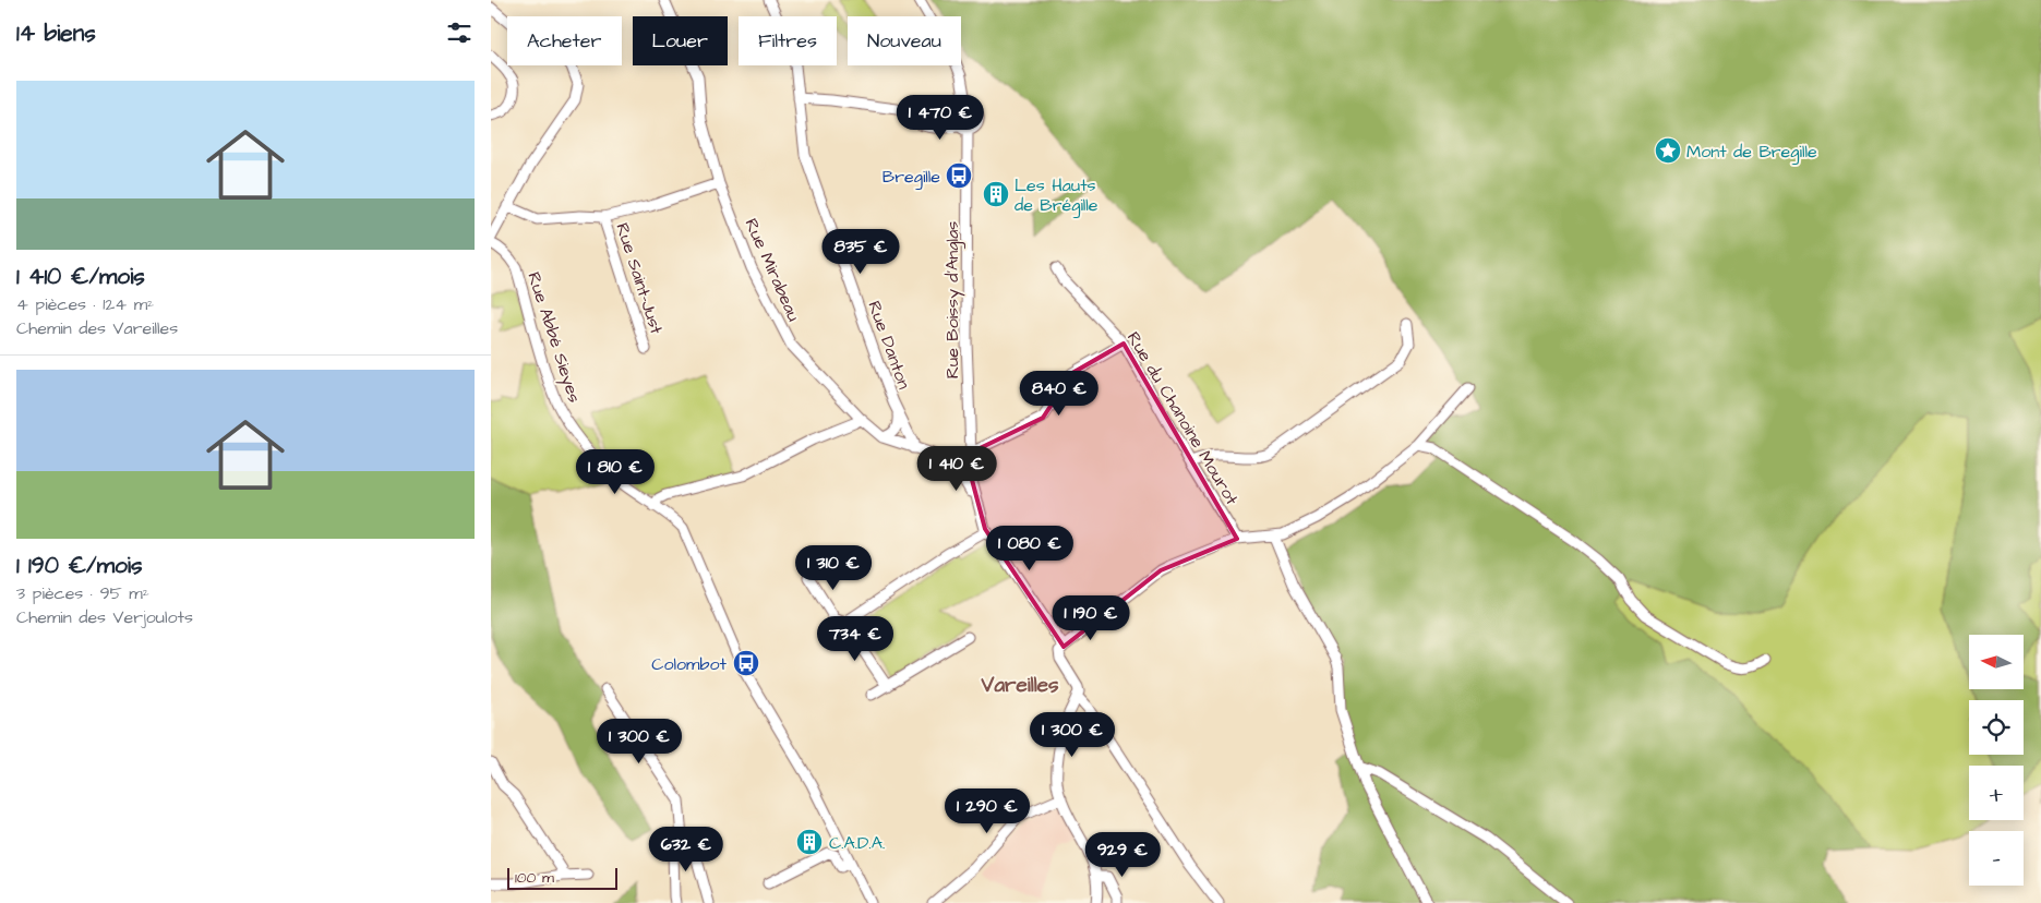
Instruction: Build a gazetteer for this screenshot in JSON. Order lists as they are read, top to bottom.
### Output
{
  "streets": {
    "street": [
      "Rue Mirabeau",
      "Rue Saint-Just",
      "Rue Boissy d'Anglas",
      "Rue Abbé Sieyes",
      "Rue Danton",
      "Rue du Chanoine Mourot"
    ]
  },
  "crossings": [
    ["Rue Mirabeau", "Rue Boissy d'Anglas"],
    ["Rue Mirabeau", "Rue Danton"]
  ],
  "districts": ["Vareilles"],
  "places": {
    "place": ["Mont de Bregille"],
    "bus stop": ["Bregille", "Colombot"],
    "building": ["Les Hauts de Brégille", "C.A.D.A."]
  },
  "scale_bar": "100 m",
  "north": "left",
  "page": {
    "heading": "14 biens",
    "chip": [
      "Acheter",
      "Louer",
      "Filtres",
      "Nouveau"
    ],
    "list": [
      {
        "name": "1 410 €/mois",
        "note": "4 pièces · 124 m² · Chemin des Vareilles"
      },
      {
        "name": "1 190 €/mois",
        "note": "3 pièces · 95 m² · Chemin des Verjoulots"
      }
    ],
    "price": [
      "1 470 €",
      "835 €",
      "840 €",
      "1 410 €",
      "1 810 €",
      "1 080 €",
      "1 310 €",
      "1 190 €",
      "734 €",
      "1 300 €",
      "1 300 €",
      "1 290 €",
      "632 €",
      "929 €"
    ],
    "map_buttons": ["+", "−"],
    "scale": "100 m"
  }
}
